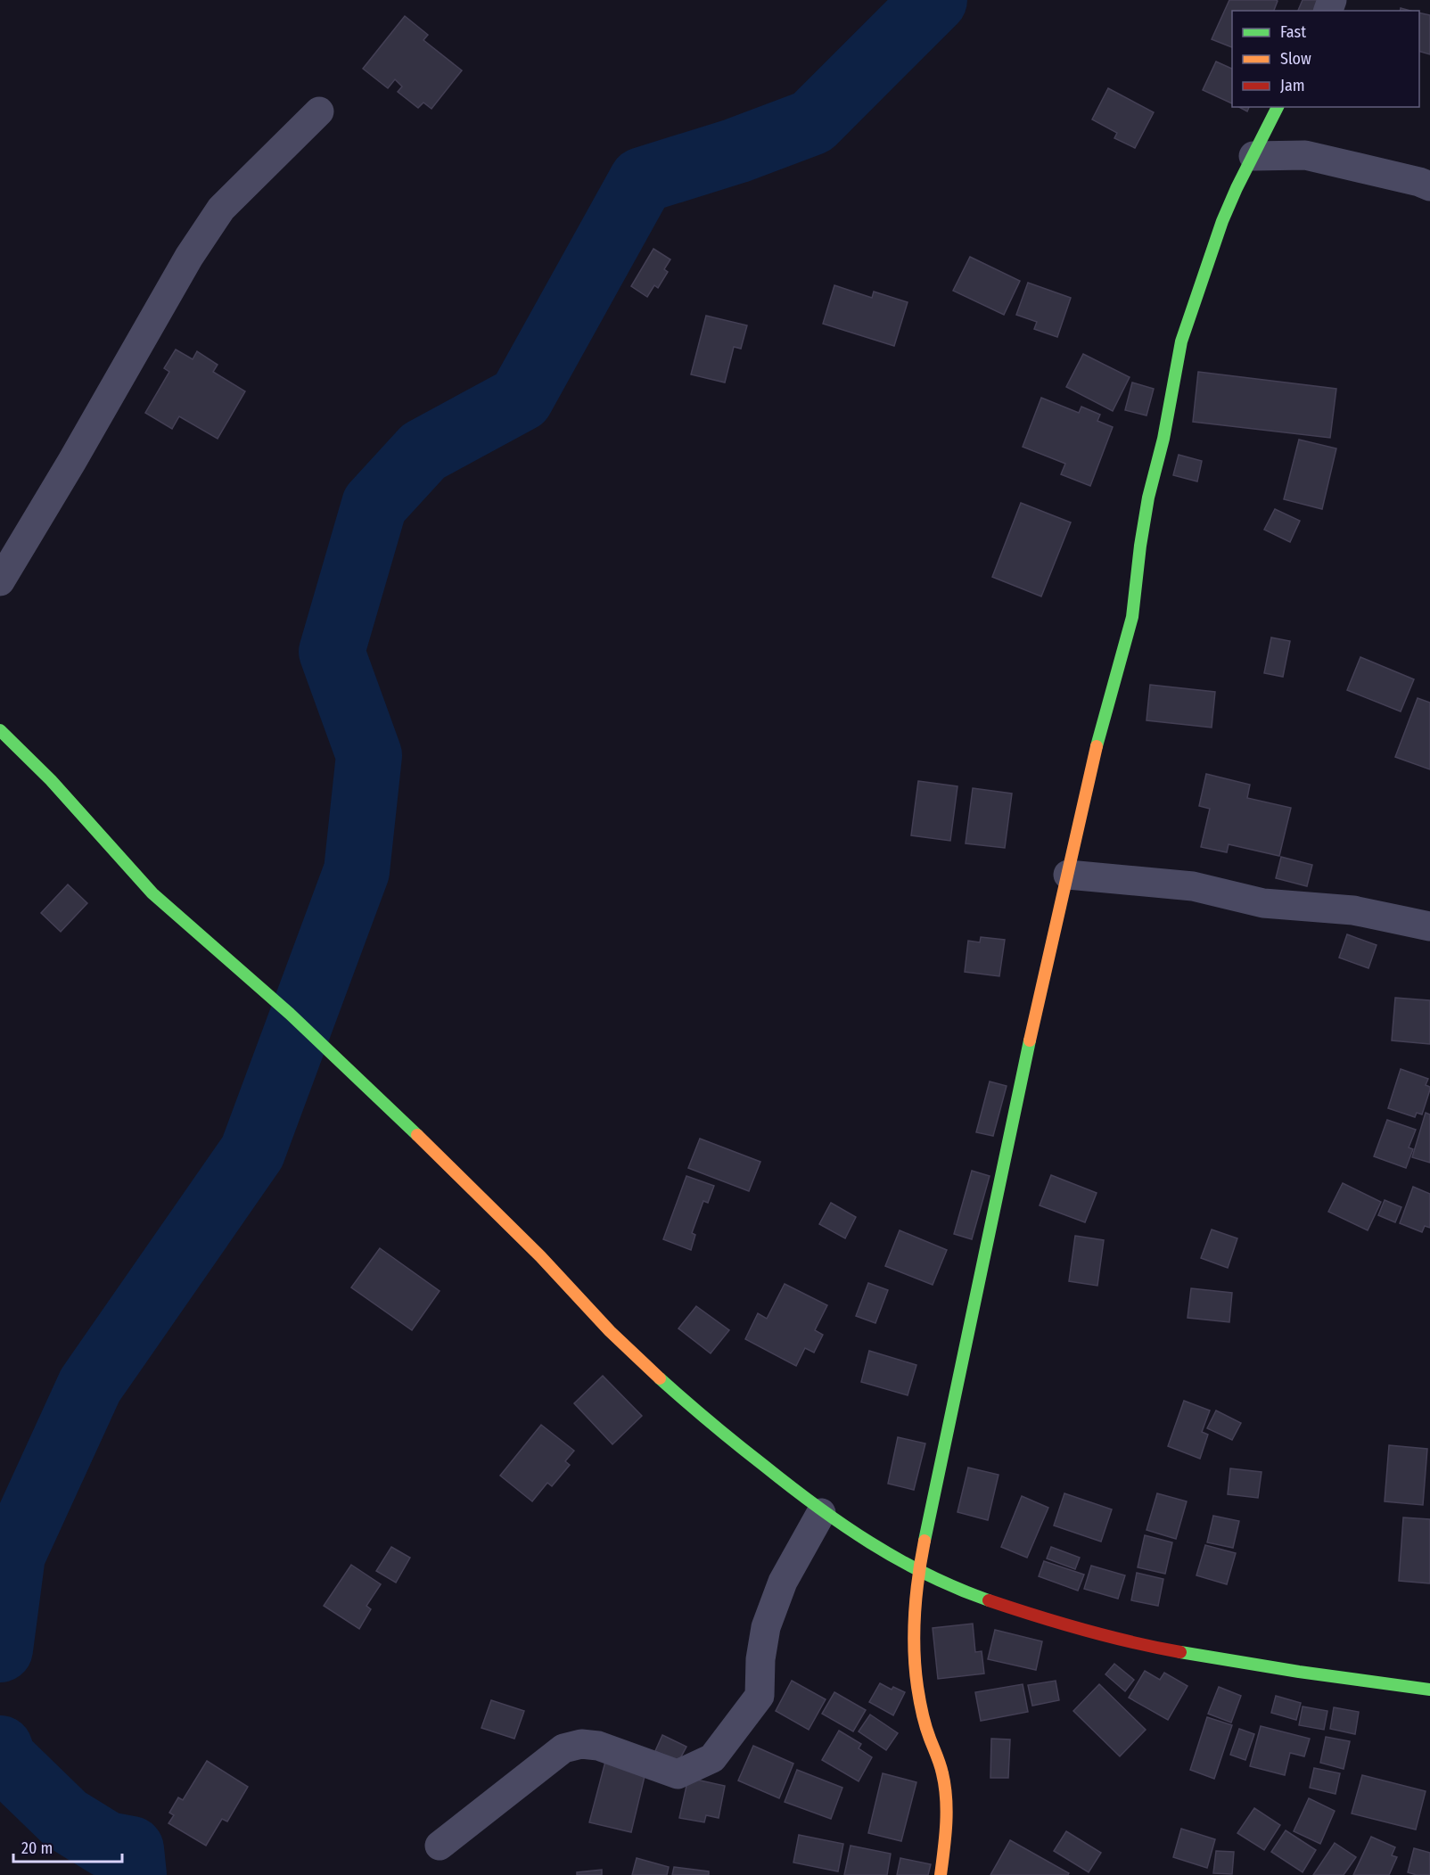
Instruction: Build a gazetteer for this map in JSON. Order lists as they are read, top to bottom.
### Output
{
  "legend": ["Fast", "Slow", "Jam"],
  "scale_bar": "20 m"
}
